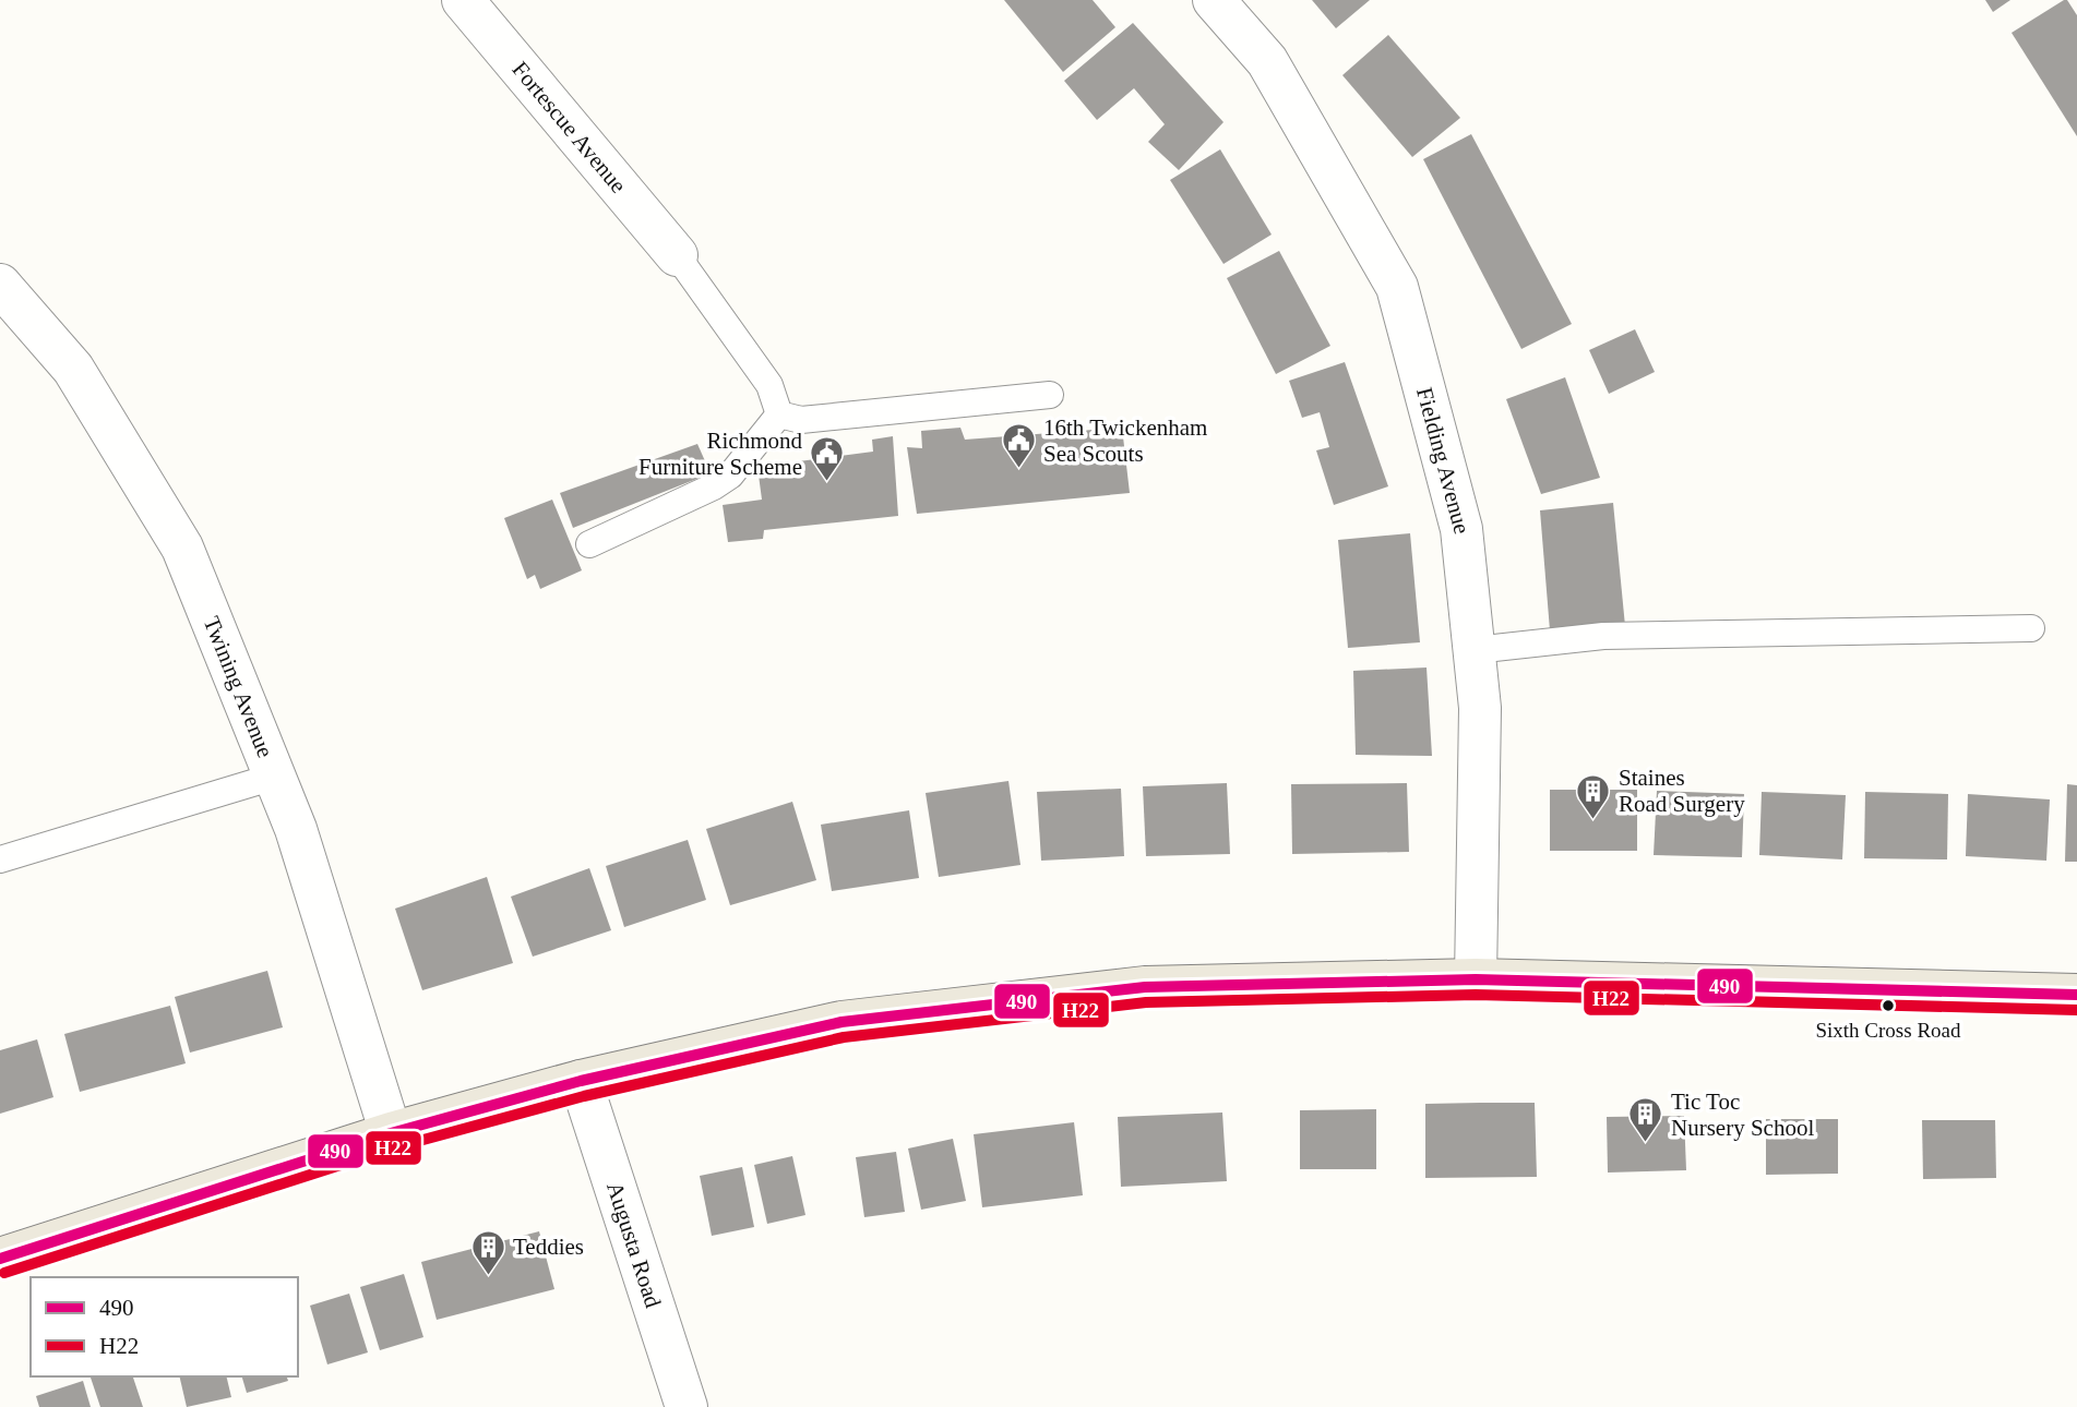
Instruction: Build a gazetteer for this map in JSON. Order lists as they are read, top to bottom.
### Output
{
  "streets": {
    "street": [
      "Fortescue Avenue",
      "Fielding Avenue",
      "Twining Avenue",
      "Augusta Road"
    ]
  },
  "places": {
    "public building": ["16th Twickenham Sea Scouts", "Richmond Furniture Scheme"],
    "building": ["Staines Road Surgery", "Tic Toc Nursery School", "Teddies"],
    "other": ["Sixth Cross Road"]
  },
  "lines": ["transit line 490", "transit line H22"],
  "legend": ["490", "H22"]
}
